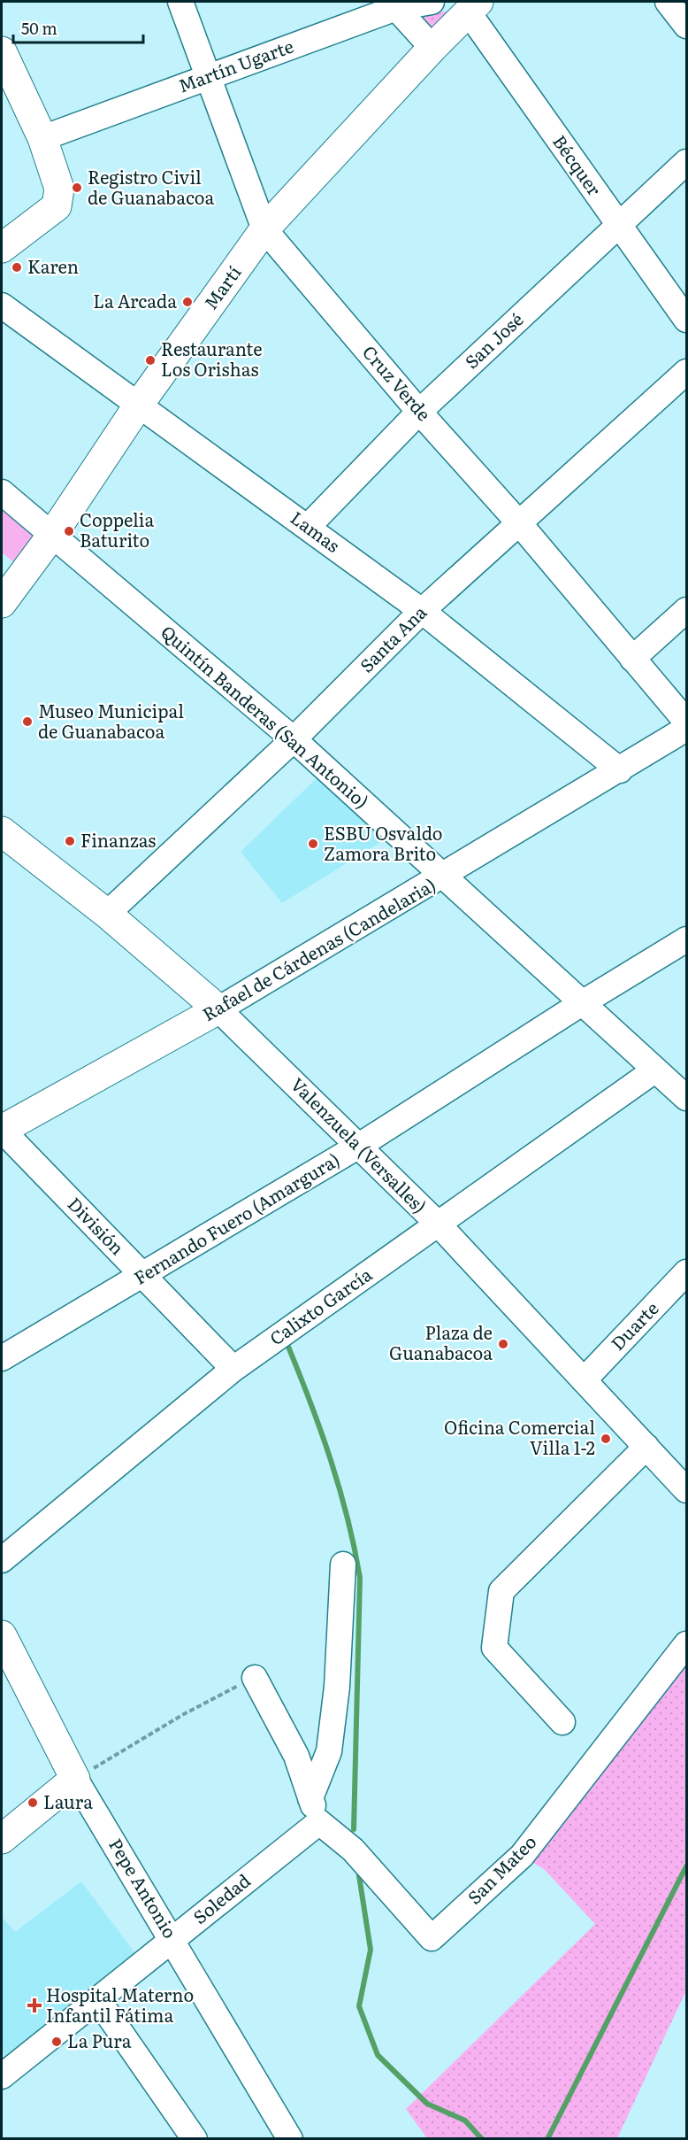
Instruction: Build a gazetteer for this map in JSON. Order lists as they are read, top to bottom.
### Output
{
  "streets": {
    "main road": [
      "Martí",
      "Rafael de Cárdenas (Candelaria)",
      "Valenzuela (Versalles)",
      "Pepe Antonio"
    ],
    "street": [
      "Martín Ugarte",
      "Bécquer",
      "San José",
      "Cruz Verde",
      "Lamas",
      "Santa Ana",
      "Quintín Banderas (San Antonio)",
      "Fernando Fuero (Amargura)",
      "División",
      "Calixto García",
      "Duarte",
      "San Mateo",
      "Soledad"
    ]
  },
  "crossings": [
    ["Martín Ugarte", "Cruz Verde"],
    ["Bécquer", "Martí"],
    ["Bécquer", "San José"],
    ["Martí", "Cruz Verde"],
    ["Martí", "Lamas"],
    ["Martí", "Quintín Banderas (San Antonio)"],
    ["San José", "Cruz Verde"],
    ["San José", "Lamas"],
    ["Cruz Verde", "Santa Ana"],
    ["Lamas", "Santa Ana"],
    ["Lamas", "Rafael de Cárdenas (Candelaria)"],
    ["Santa Ana", "Quintín Banderas (San Antonio)"],
    ["Santa Ana", "Valenzuela (Versalles)"],
    ["Quintín Banderas (San Antonio)", "Rafael de Cárdenas (Candelaria)"],
    ["Quintín Banderas (San Antonio)", "Fernando Fuero (Amargura)"],
    ["Quintín Banderas (San Antonio)", "Calixto García"],
    ["Rafael de Cárdenas (Candelaria)", "Valenzuela (Versalles)"],
    ["Rafael de Cárdenas (Candelaria)", "División"],
    ["Valenzuela (Versalles)", "Fernando Fuero (Amargura)"],
    ["Valenzuela (Versalles)", "Calixto García"],
    ["Valenzuela (Versalles)", "Duarte"],
    ["Fernando Fuero (Amargura)", "División"],
    ["División", "Calixto García"],
    ["San Mateo", "Soledad"],
    ["Pepe Antonio", "Soledad"]
  ],
  "places": {
    "other": [
      "Registro Civil de Guanabacoa",
      "Karen",
      "La Arcada",
      "Restaurante Los Orishas",
      "Coppelia Baturito",
      "Museo Municipal de Guanabacoa",
      "Finanzas",
      "ESBU Osvaldo Zamora Brito",
      "Plaza de Guanabacoa",
      "Oficina Comercial Villa 1-2",
      "Laura",
      "La Pura"
    ],
    "health": ["Hospital Materno Infantil Fátima"]
  },
  "scale_bar": "50 m"
}
